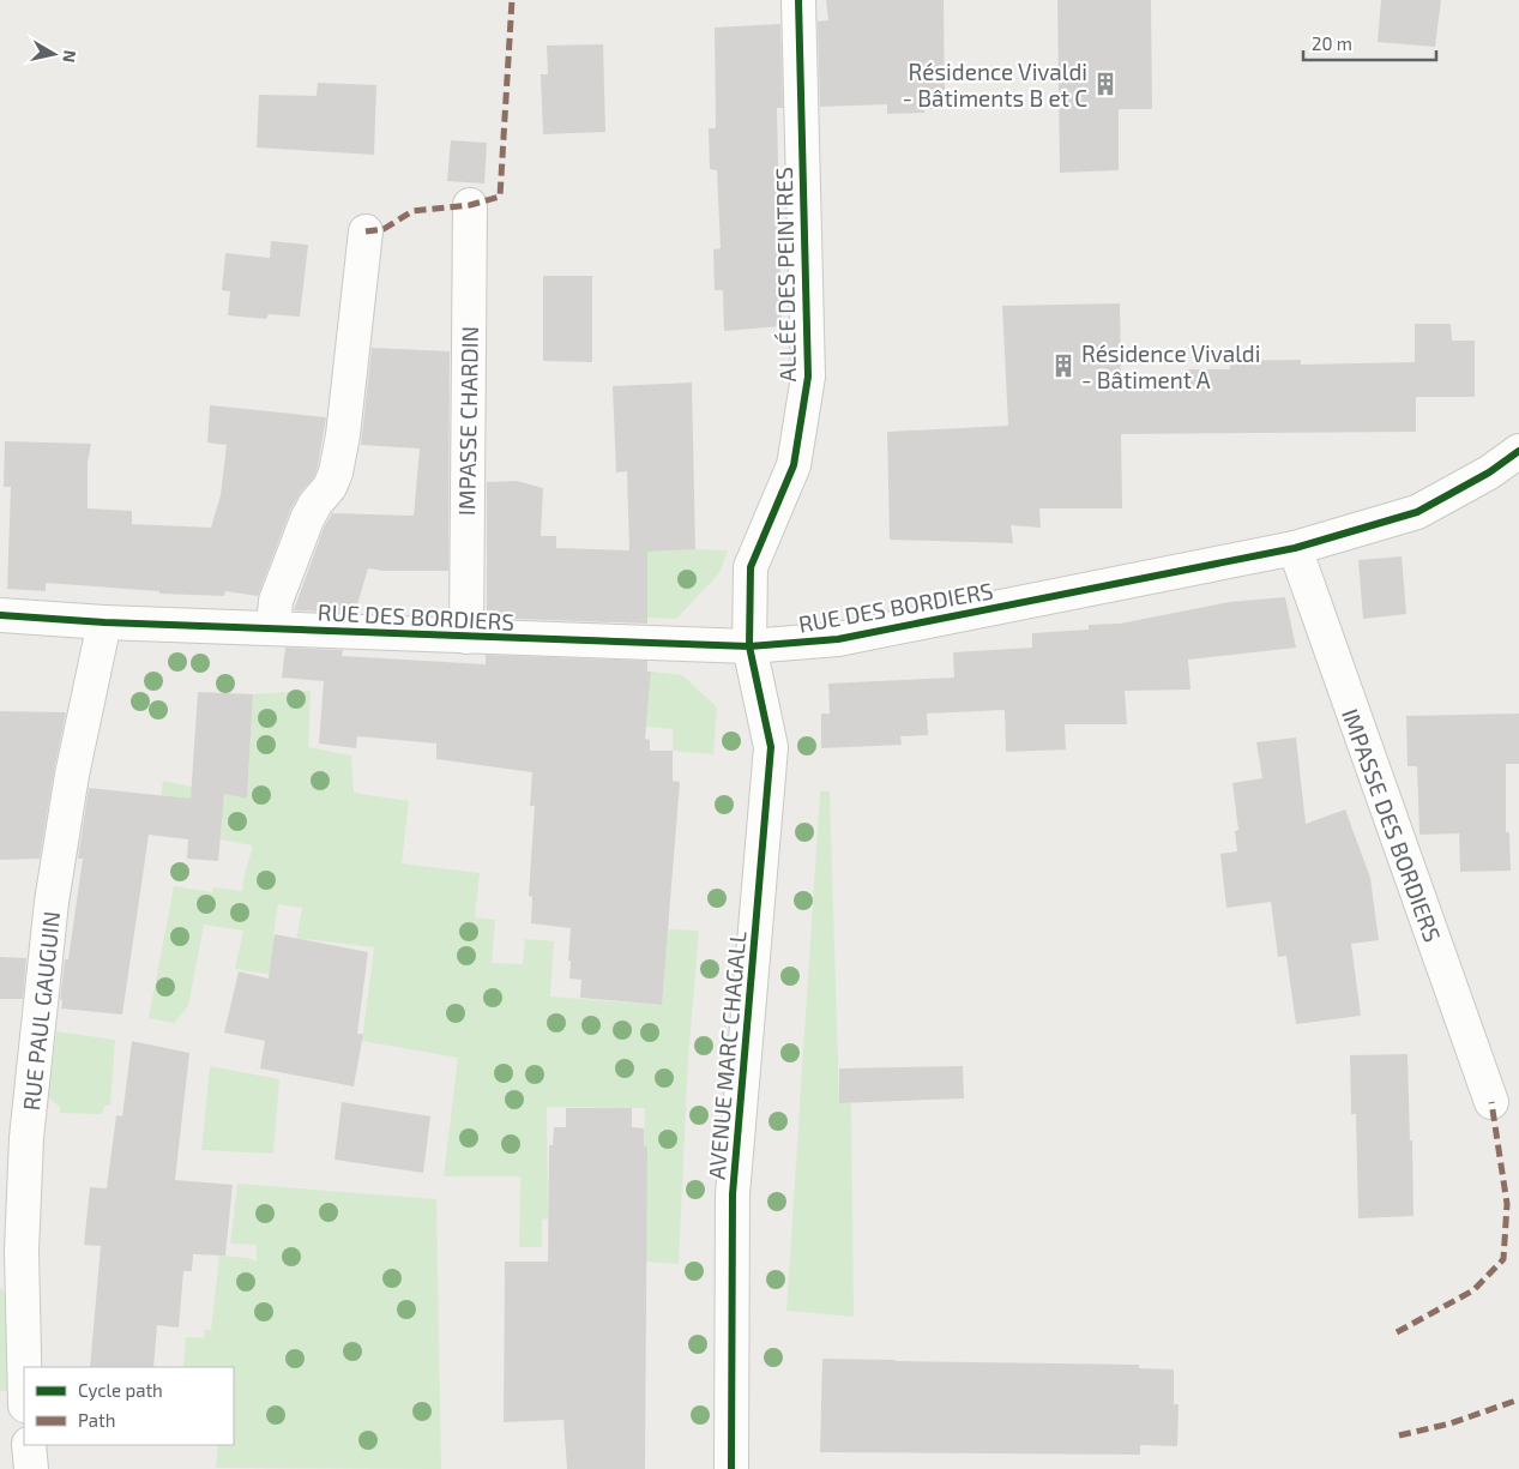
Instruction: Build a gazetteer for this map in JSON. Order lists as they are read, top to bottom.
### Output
{
  "streets": {
    "street": [
      "ALLÉE DES PEINTRES",
      "IMPASSE CHARDIN",
      "RUE DES BORDIERS",
      "IMPASSE DES BORDIERS",
      "RUE PAUL GAUGUIN",
      "AVENUE MARC CHAGALL"
    ]
  },
  "crossings": [
    ["ALLÉE DES PEINTRES", "RUE DES BORDIERS"],
    ["ALLÉE DES PEINTRES", "AVENUE MARC CHAGALL"],
    ["IMPASSE CHARDIN", "RUE DES BORDIERS"],
    ["RUE DES BORDIERS", "IMPASSE DES BORDIERS"],
    ["RUE DES BORDIERS", "RUE PAUL GAUGUIN"],
    ["RUE DES BORDIERS", "AVENUE MARC CHAGALL"]
  ],
  "places": {
    "building": ["Résidence Vivaldi - Bâtiments B et C", "Résidence Vivaldi - Bâtiment A"]
  },
  "legend": ["Cycle path", "Path"],
  "scale_bar": "20 m",
  "north": "right"
}
